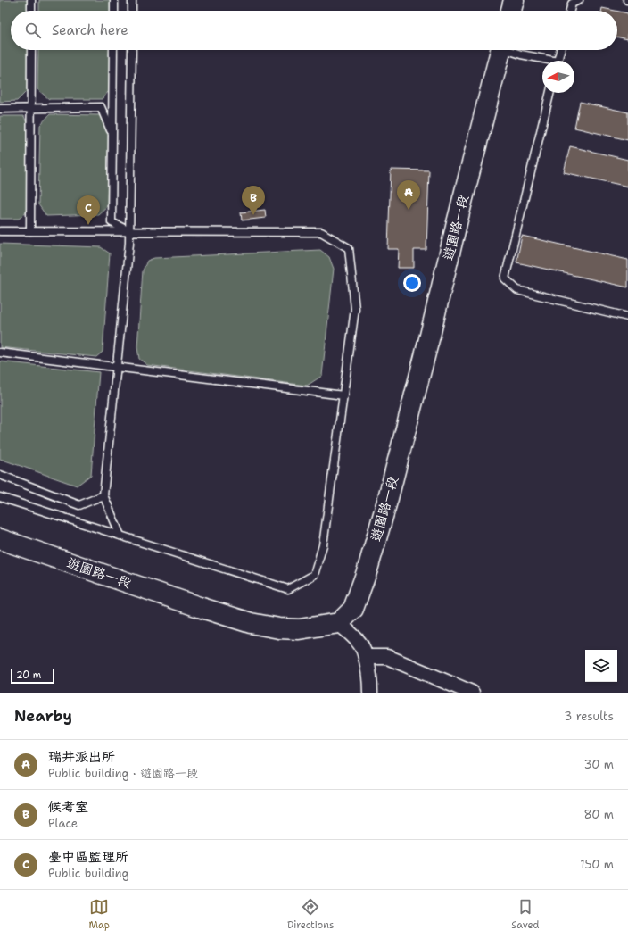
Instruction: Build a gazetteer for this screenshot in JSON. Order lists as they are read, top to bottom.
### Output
{
  "streets": {
    "street": ["遊園路一段"]
  },
  "scale_bar": "20 m",
  "north": "left",
  "page": {
    "search": "Search here",
    "pins": ["A", "B", "C"],
    "scale": "20 m",
    "heading": ["Nearby", "3 results"],
    "list": [
      {
        "mark": "A",
        "name": "瑞井派出所",
        "note": "Public building · 遊園路一段",
        "value": "30 m"
      },
      {
        "mark": "B",
        "name": "候考室",
        "note": "Place",
        "value": "80 m"
      },
      {
        "mark": "C",
        "name": "臺中區監理所",
        "note": "Public building",
        "value": "150 m"
      }
    ],
    "nav": ["Map", "Directions", "Saved"]
  }
}
